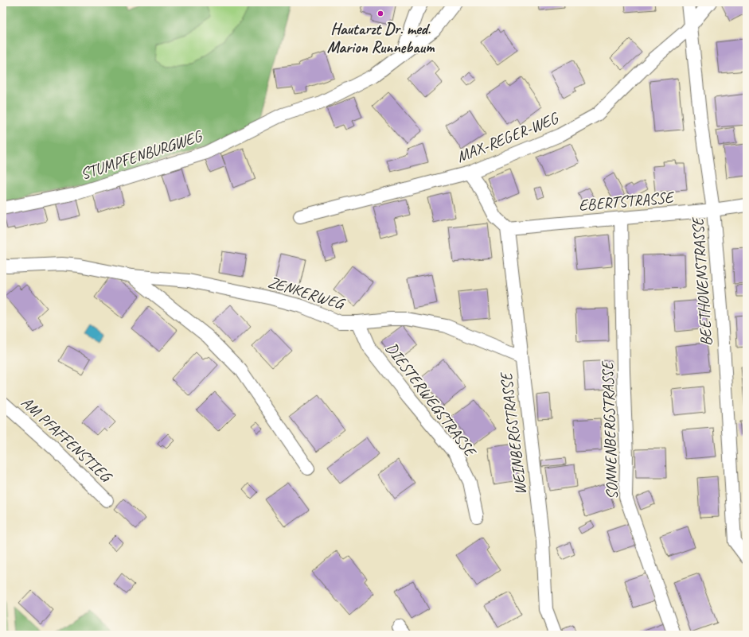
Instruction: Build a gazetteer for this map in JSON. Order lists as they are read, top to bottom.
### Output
{
  "streets": {
    "street": [
      "MAX-REGER-WEG",
      "STUMPFENBURGWEG",
      "EBERTSTRASSE",
      "BEETHOVENSTRASSE",
      "ZENKERWEG",
      "DIESTERWEGSTRASSE",
      "SONNENBERGSTRASSE",
      "WEINBERGSTRASSE",
      "AM PFAFFENSTIEG"
    ]
  },
  "crossings": [
    ["MAX-REGER-WEG", "BEETHOVENSTRASSE"],
    ["EBERTSTRASSE", "BEETHOVENSTRASSE"],
    ["EBERTSTRASSE", "SONNENBERGSTRASSE"],
    ["EBERTSTRASSE", "WEINBERGSTRASSE"],
    ["ZENKERWEG", "DIESTERWEGSTRASSE"],
    ["ZENKERWEG", "WEINBERGSTRASSE"]
  ],
  "places": ["Hautarzt Dr. med. Marion Runnebaum"]
}
